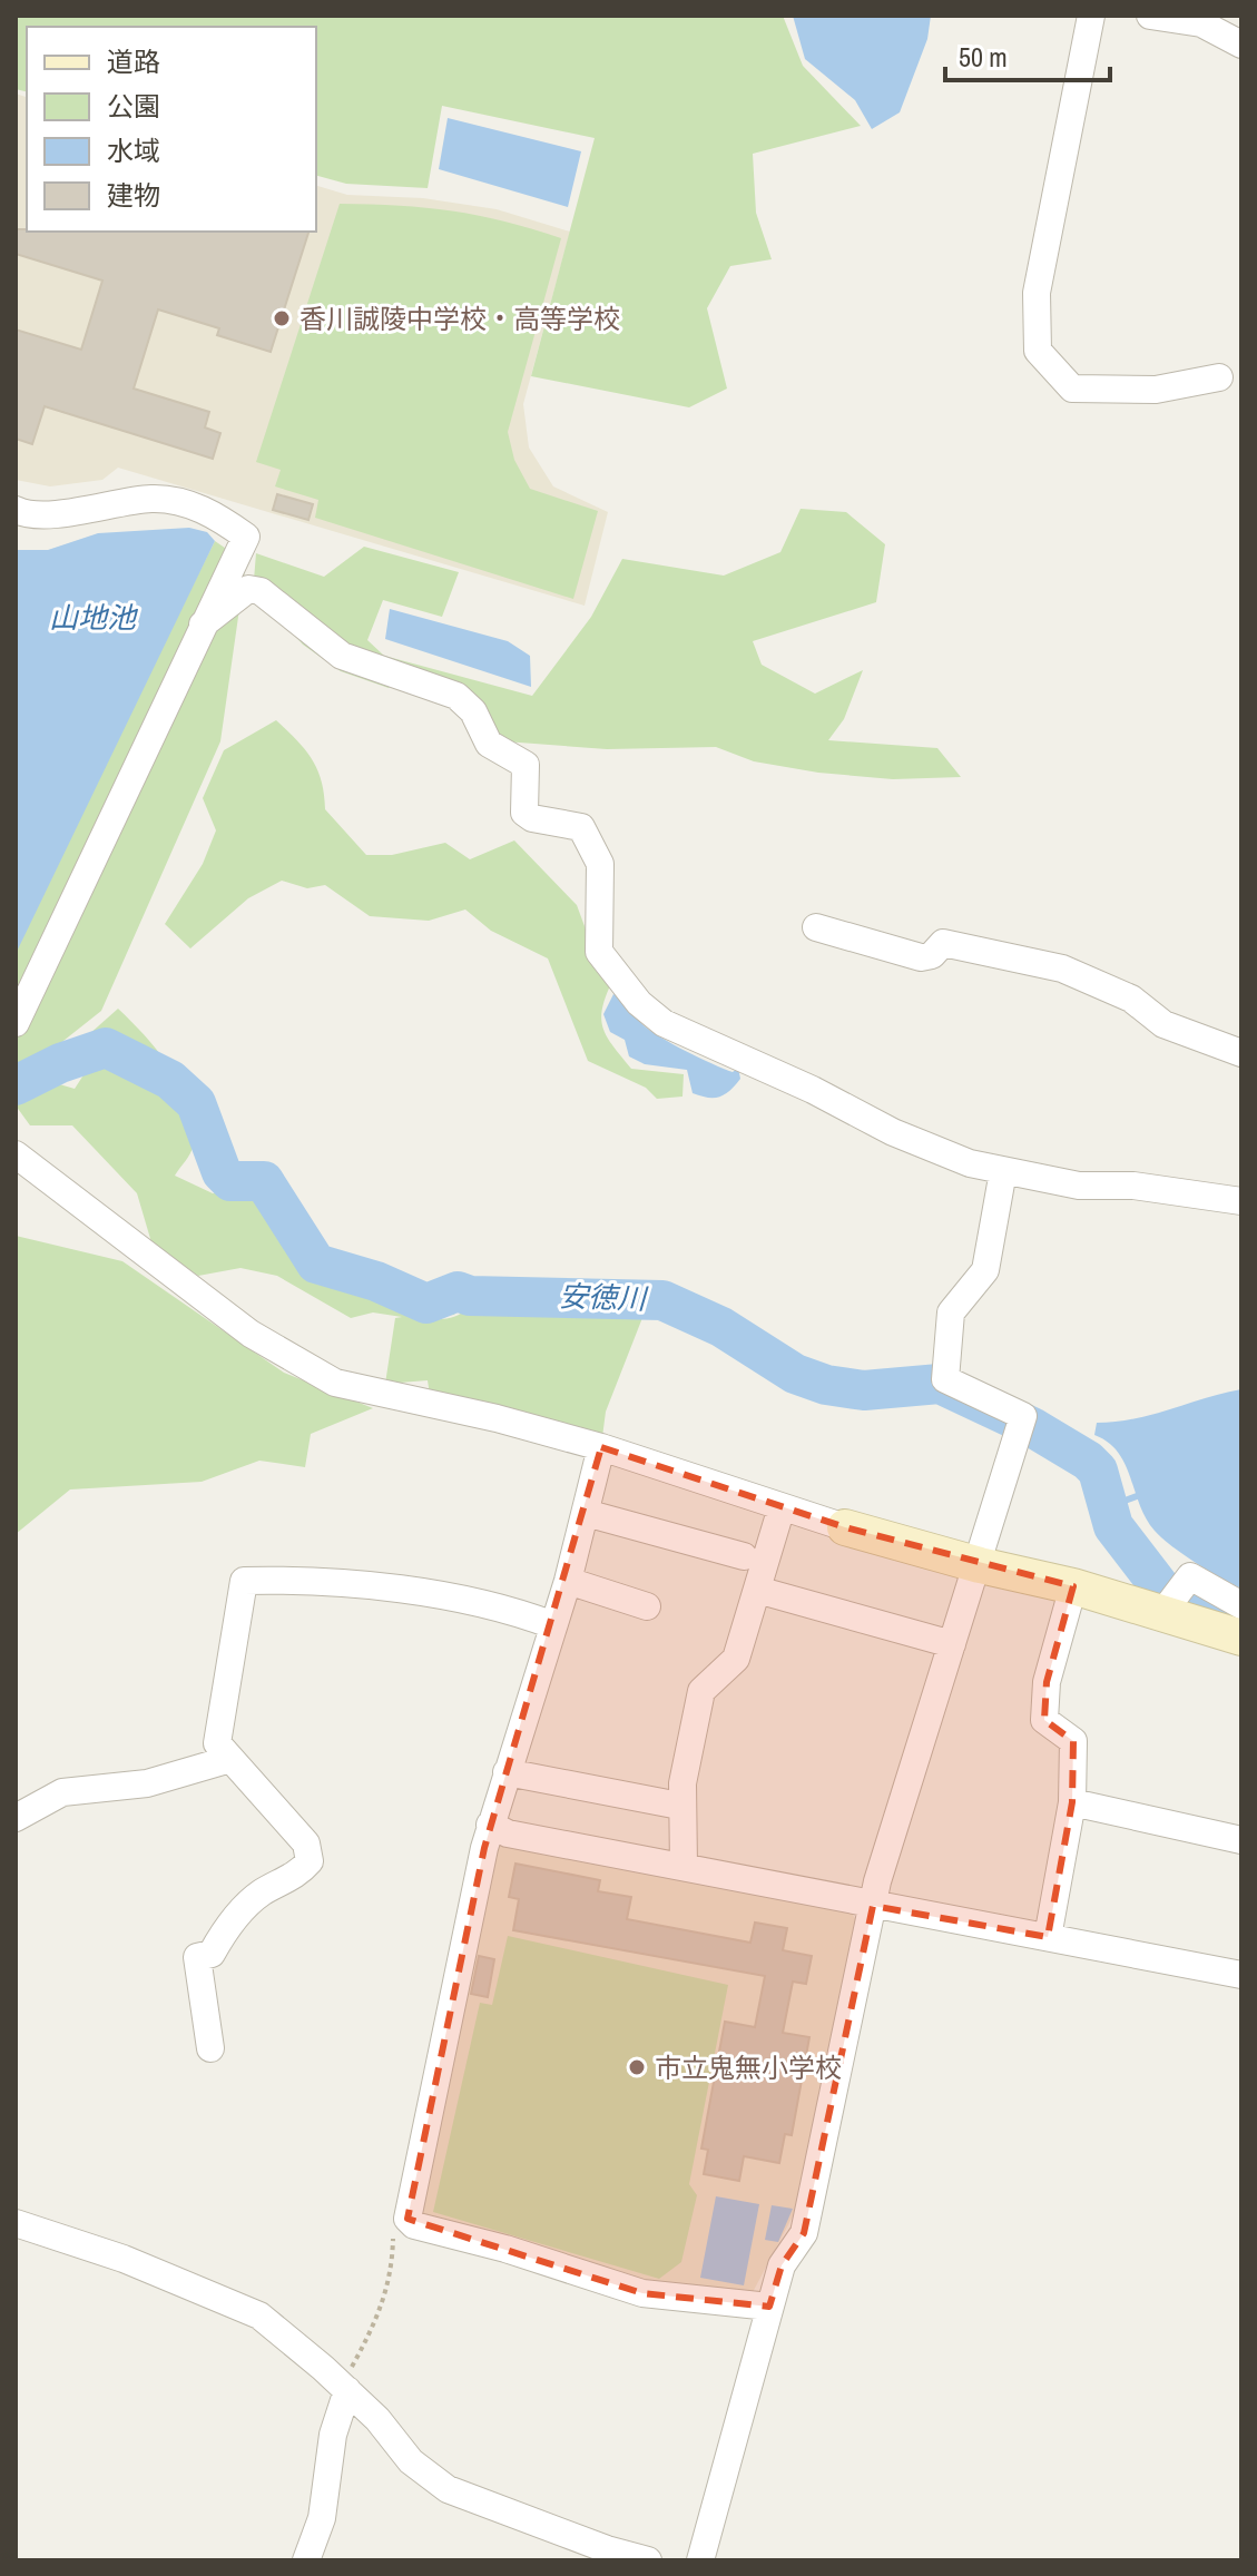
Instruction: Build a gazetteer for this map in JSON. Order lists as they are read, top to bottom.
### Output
{
  "water": ["山地池", "安徳川"],
  "places": ["香川誠陵中学校・高等学校", "市立鬼無小学校"],
  "legend": [
    "道路",
    "公園",
    "水域",
    "建物"
  ],
  "scale_bar": "50 m"
}
